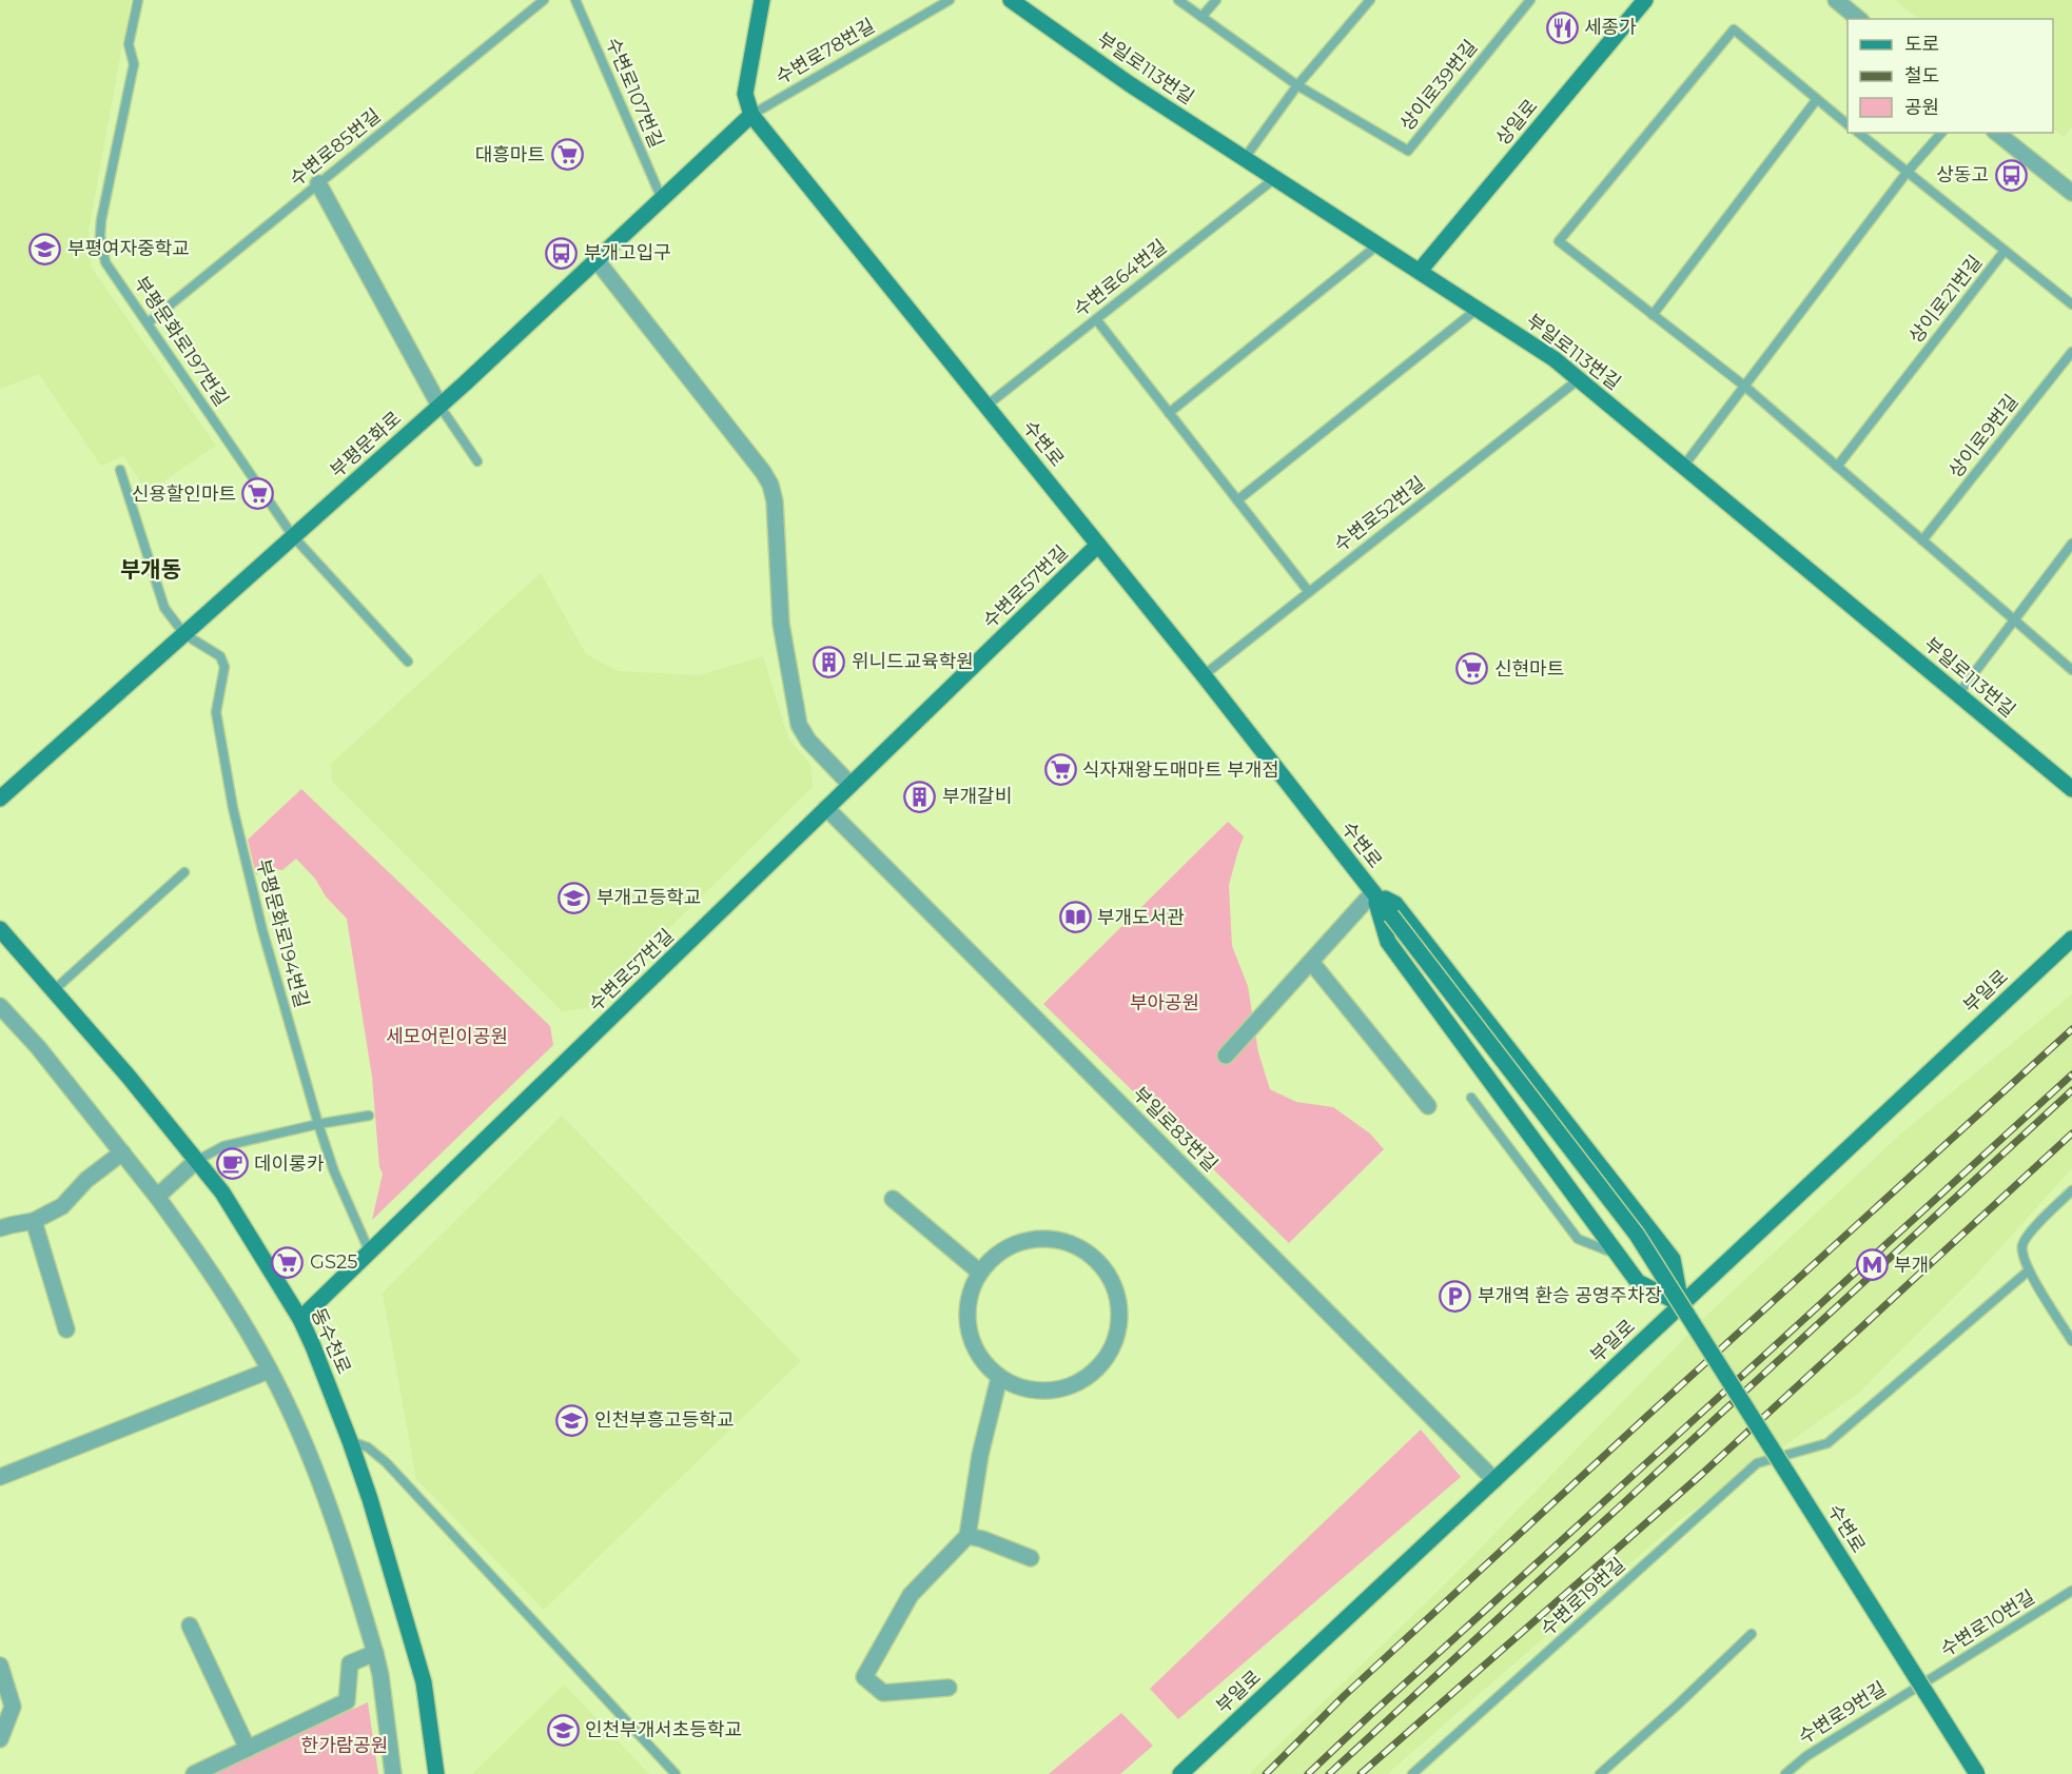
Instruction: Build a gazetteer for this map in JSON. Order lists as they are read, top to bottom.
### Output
{
  "streets": {
    "street": [
      "부일로113번길",
      "상일로",
      "수변로",
      "부평문화로",
      "수변로57번길",
      "부일로",
      "부일로83번길",
      "동수천로"
    ],
    "lane": [
      "수변로78번길",
      "상이로39번길",
      "수변로107번길",
      "수변로85번길",
      "수변로64번길",
      "상이로21번길",
      "부평문화로197번길",
      "상이로9번길",
      "수변로52번길",
      "부평문화로194번길",
      "수변로19번길",
      "수변로10번길",
      "수변로9번길"
    ]
  },
  "crossings": [
    ["수변로78번길", "수변로"],
    ["수변로78번길", "부평문화로"],
    ["부일로113번길", "상일로"],
    ["부일로113번길", "수변로64번길"],
    ["부일로113번길", "수변로52번길"],
    ["수변로107번길", "부평문화로"],
    ["수변로85번길", "부평문화로197번길"],
    ["수변로64번길", "수변로"],
    ["부평문화로197번길", "부평문화로"],
    ["수변로", "부평문화로"],
    ["수변로", "수변로52번길"],
    ["수변로", "수변로57번길"],
    ["수변로", "부일로"],
    ["부평문화로", "부평문화로194번길"],
    ["수변로57번길", "부평문화로194번길"],
    ["수변로57번길", "부일로83번길"],
    ["수변로57번길", "동수천로"],
    ["부일로", "부일로83번길"],
    ["수변로10번길", "수변로9번길"]
  ],
  "districts": ["부개동"],
  "parks": ["부아공원", "세모어린이공원", "한가람공원"],
  "places": {
    "restaurant": ["세종가"],
    "supermarket": [
      "대흥마트",
      "신용할인마트",
      "신현마트",
      "식자재왕도매마트 부개점",
      "GS25"
    ],
    "bus stop": ["상동고", "부개고입구"],
    "school or university": [
      "부평여자중학교",
      "부개고등학교",
      "인천부흥고등학교",
      "인천부개서초등학교"
    ],
    "building": ["위니드교육학원", "부개갈비"],
    "library": ["부개도서관"],
    "cafe": ["데이롱카"],
    "metro station": ["부개"],
    "parking": ["부개역 환승 공영주차장"]
  },
  "legend": ["도로", "철도", "공원"]
}
